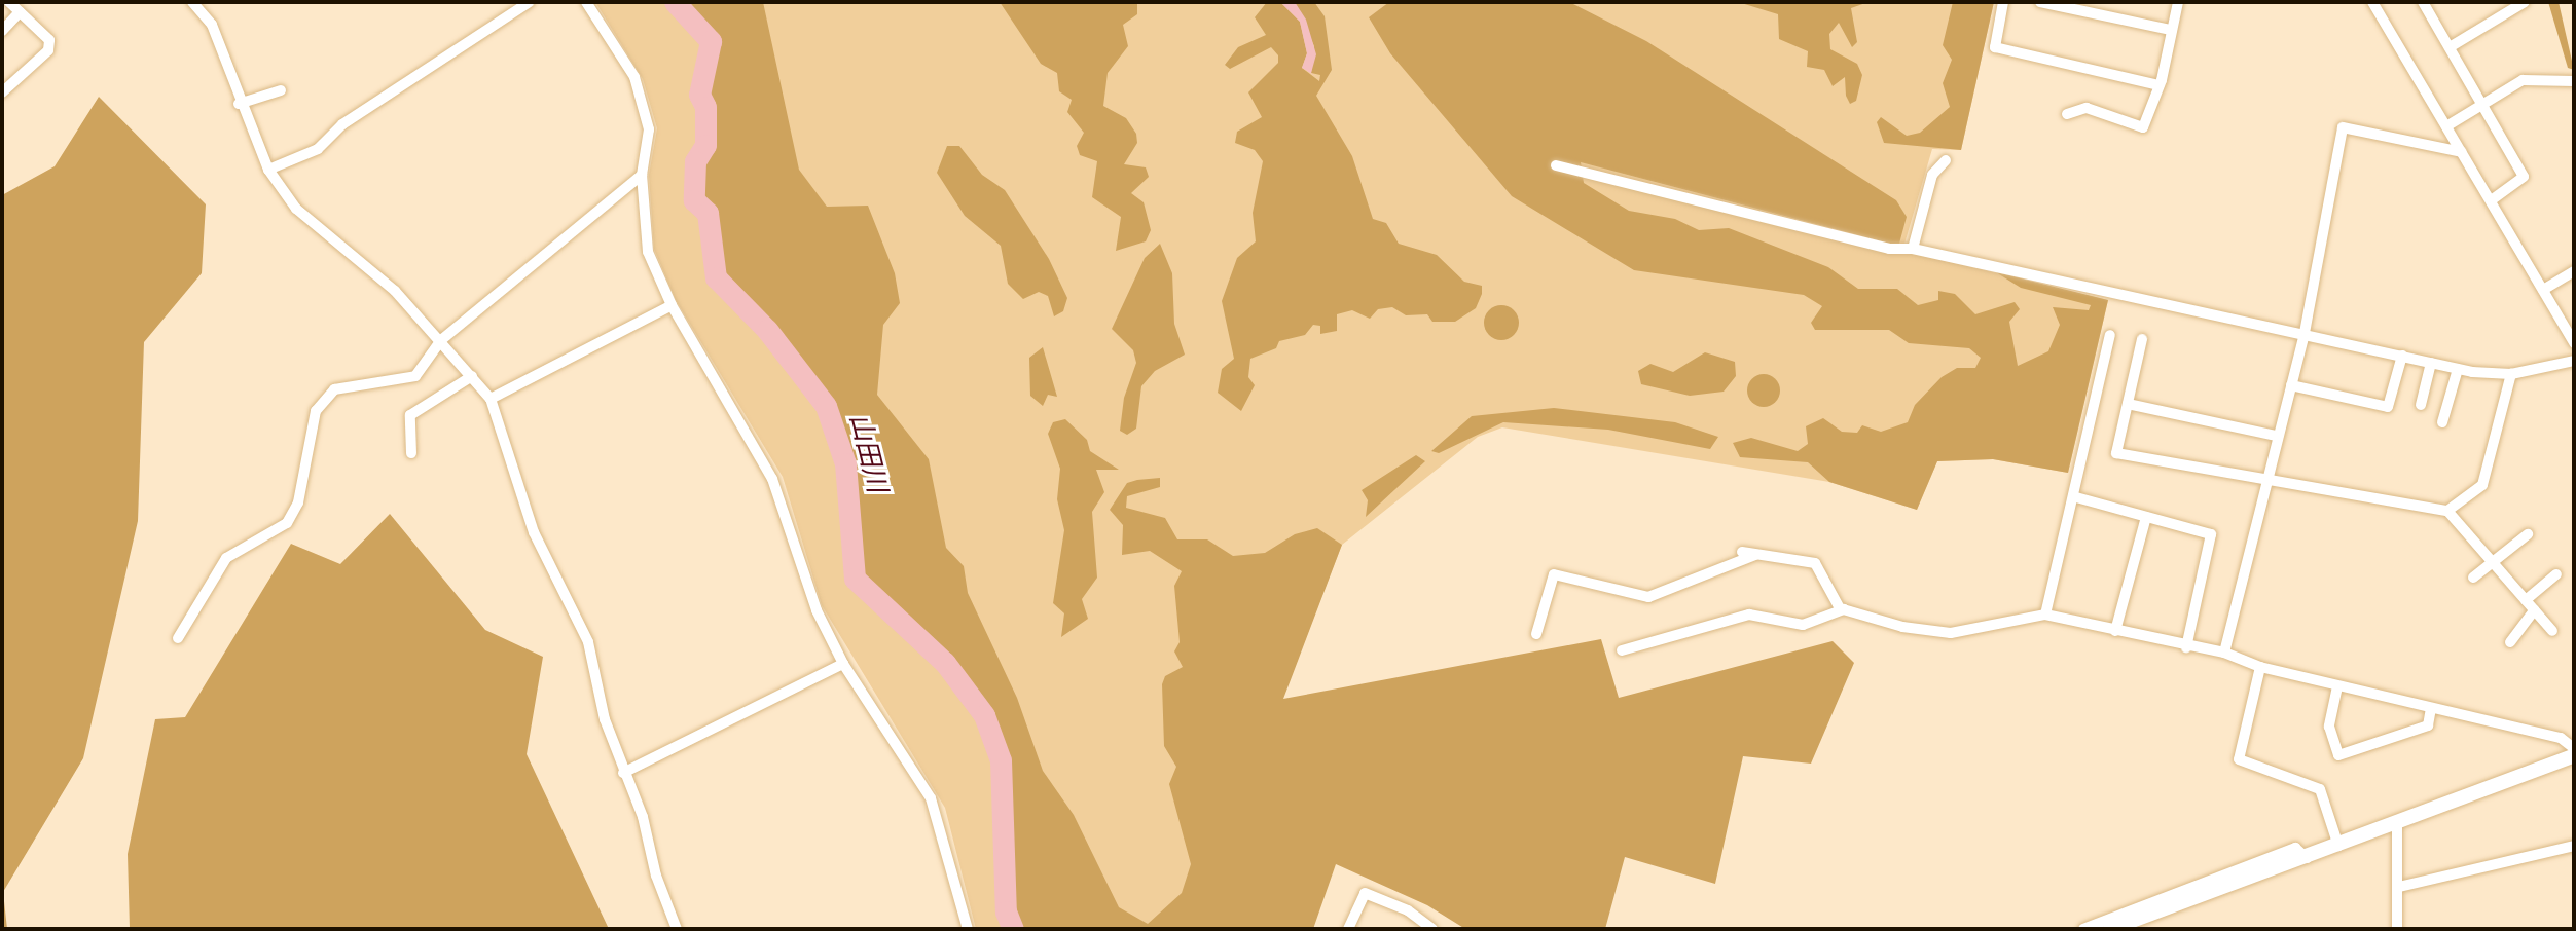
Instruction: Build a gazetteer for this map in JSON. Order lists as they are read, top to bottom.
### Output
{
  "water": ["山田川"]
}
